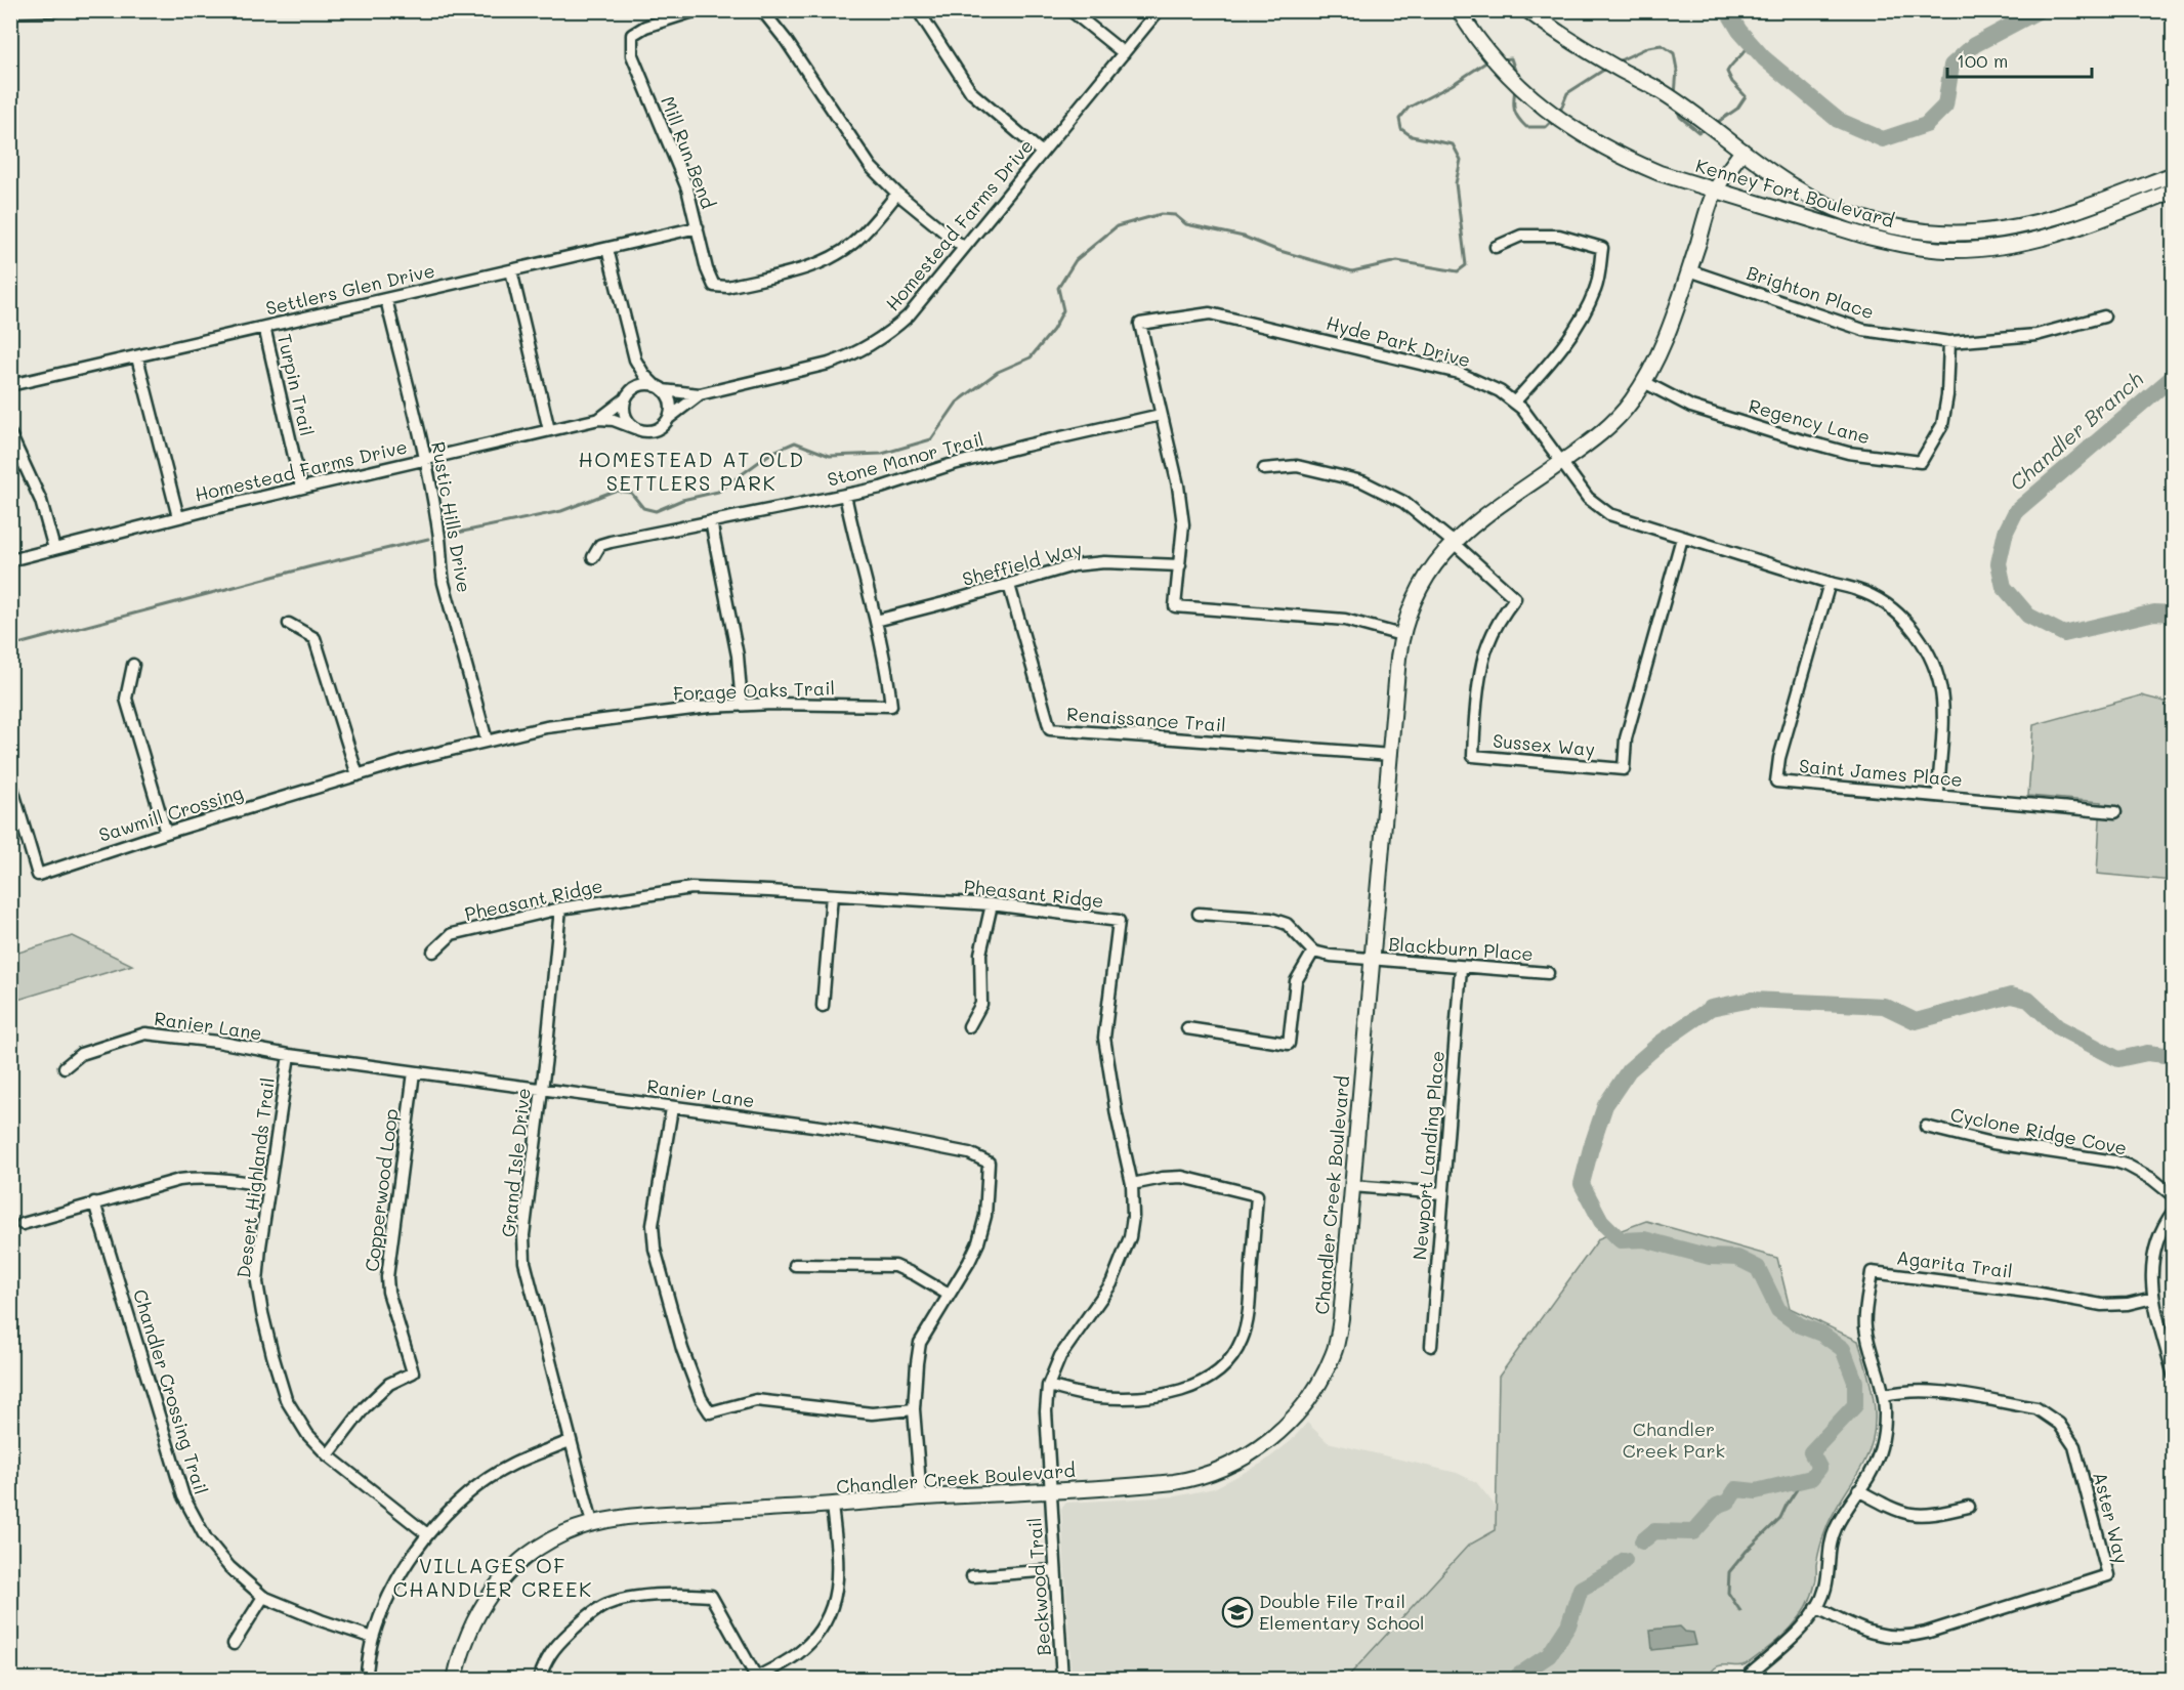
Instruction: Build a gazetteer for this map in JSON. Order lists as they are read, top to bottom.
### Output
{
  "streets": {
    "street": [
      "Mill Run Bend",
      "Kenney Fort Boulevard",
      "Homestead Farms Drive",
      "Settlers Glen Drive",
      "Brighton Place",
      "Hyde Park Drive",
      "Turpin Trail",
      "Regency Lane",
      "Stone Manor Trail",
      "Rustic Hills Drive",
      "Sheffield Way",
      "Forage Oaks Trail",
      "Renaissance Trail",
      "Sussex Way",
      "Saint James Place",
      "Sawmill Crossing",
      "Pheasant Ridge",
      "Blackburn Place",
      "Ranier Lane",
      "Cyclone Ridge Cove",
      "Newport Landing Place",
      "Grand Isle Drive",
      "Desert Highlands Trail",
      "Copperwood Loop",
      "Chandler Creek Boulevard",
      "Agarita Trail",
      "Chandler Crossing Trail",
      "Aster Way",
      "Beckwood Trail"
    ]
  },
  "crossings": [
    ["Mill Run Bend", "Settlers Glen Drive"],
    ["Kenney Fort Boulevard", "Chandler Creek Boulevard"],
    ["Homestead Farms Drive", "Turpin Trail"],
    ["Homestead Farms Drive", "Rustic Hills Drive"],
    ["Settlers Glen Drive", "Turpin Trail"],
    ["Settlers Glen Drive", "Rustic Hills Drive"],
    ["Brighton Place", "Regency Lane"],
    ["Brighton Place", "Chandler Creek Boulevard"],
    ["Hyde Park Drive", "Stone Manor Trail"],
    ["Hyde Park Drive", "Sheffield Way"],
    ["Hyde Park Drive", "Sussex Way"],
    ["Hyde Park Drive", "Saint James Place"],
    ["Hyde Park Drive", "Chandler Creek Boulevard"],
    ["Regency Lane", "Chandler Creek Boulevard"],
    ["Stone Manor Trail", "Forage Oaks Trail"],
    ["Rustic Hills Drive", "Forage Oaks Trail"],
    ["Sheffield Way", "Forage Oaks Trail"],
    ["Sheffield Way", "Renaissance Trail"],
    ["Forage Oaks Trail", "Sawmill Crossing"],
    ["Renaissance Trail", "Chandler Creek Boulevard"],
    ["Sussex Way", "Chandler Creek Boulevard"],
    ["Pheasant Ridge", "Grand Isle Drive"],
    ["Pheasant Ridge", "Chandler Creek Boulevard"],
    ["Pheasant Ridge", "Beckwood Trail"],
    ["Blackburn Place", "Newport Landing Place"],
    ["Blackburn Place", "Chandler Creek Boulevard"],
    ["Ranier Lane", "Grand Isle Drive"],
    ["Ranier Lane", "Desert Highlands Trail"],
    ["Ranier Lane", "Copperwood Loop"],
    ["Ranier Lane", "Chandler Creek Boulevard"],
    ["Grand Isle Drive", "Chandler Creek Boulevard"],
    ["Desert Highlands Trail", "Copperwood Loop"],
    ["Chandler Creek Boulevard", "Beckwood Trail"],
    ["Agarita Trail", "Aster Way"]
  ],
  "districts": ["HOMESTEAD AT OLD SETTLERS PARK", "VILLAGES OF CHANDLER CREEK"],
  "water": ["Chandler Branch"],
  "parks": ["Chandler Creek Park"],
  "places": {
    "school or university": ["Double File Trail Elementary School"]
  },
  "scale_bar": "100 m"
}
